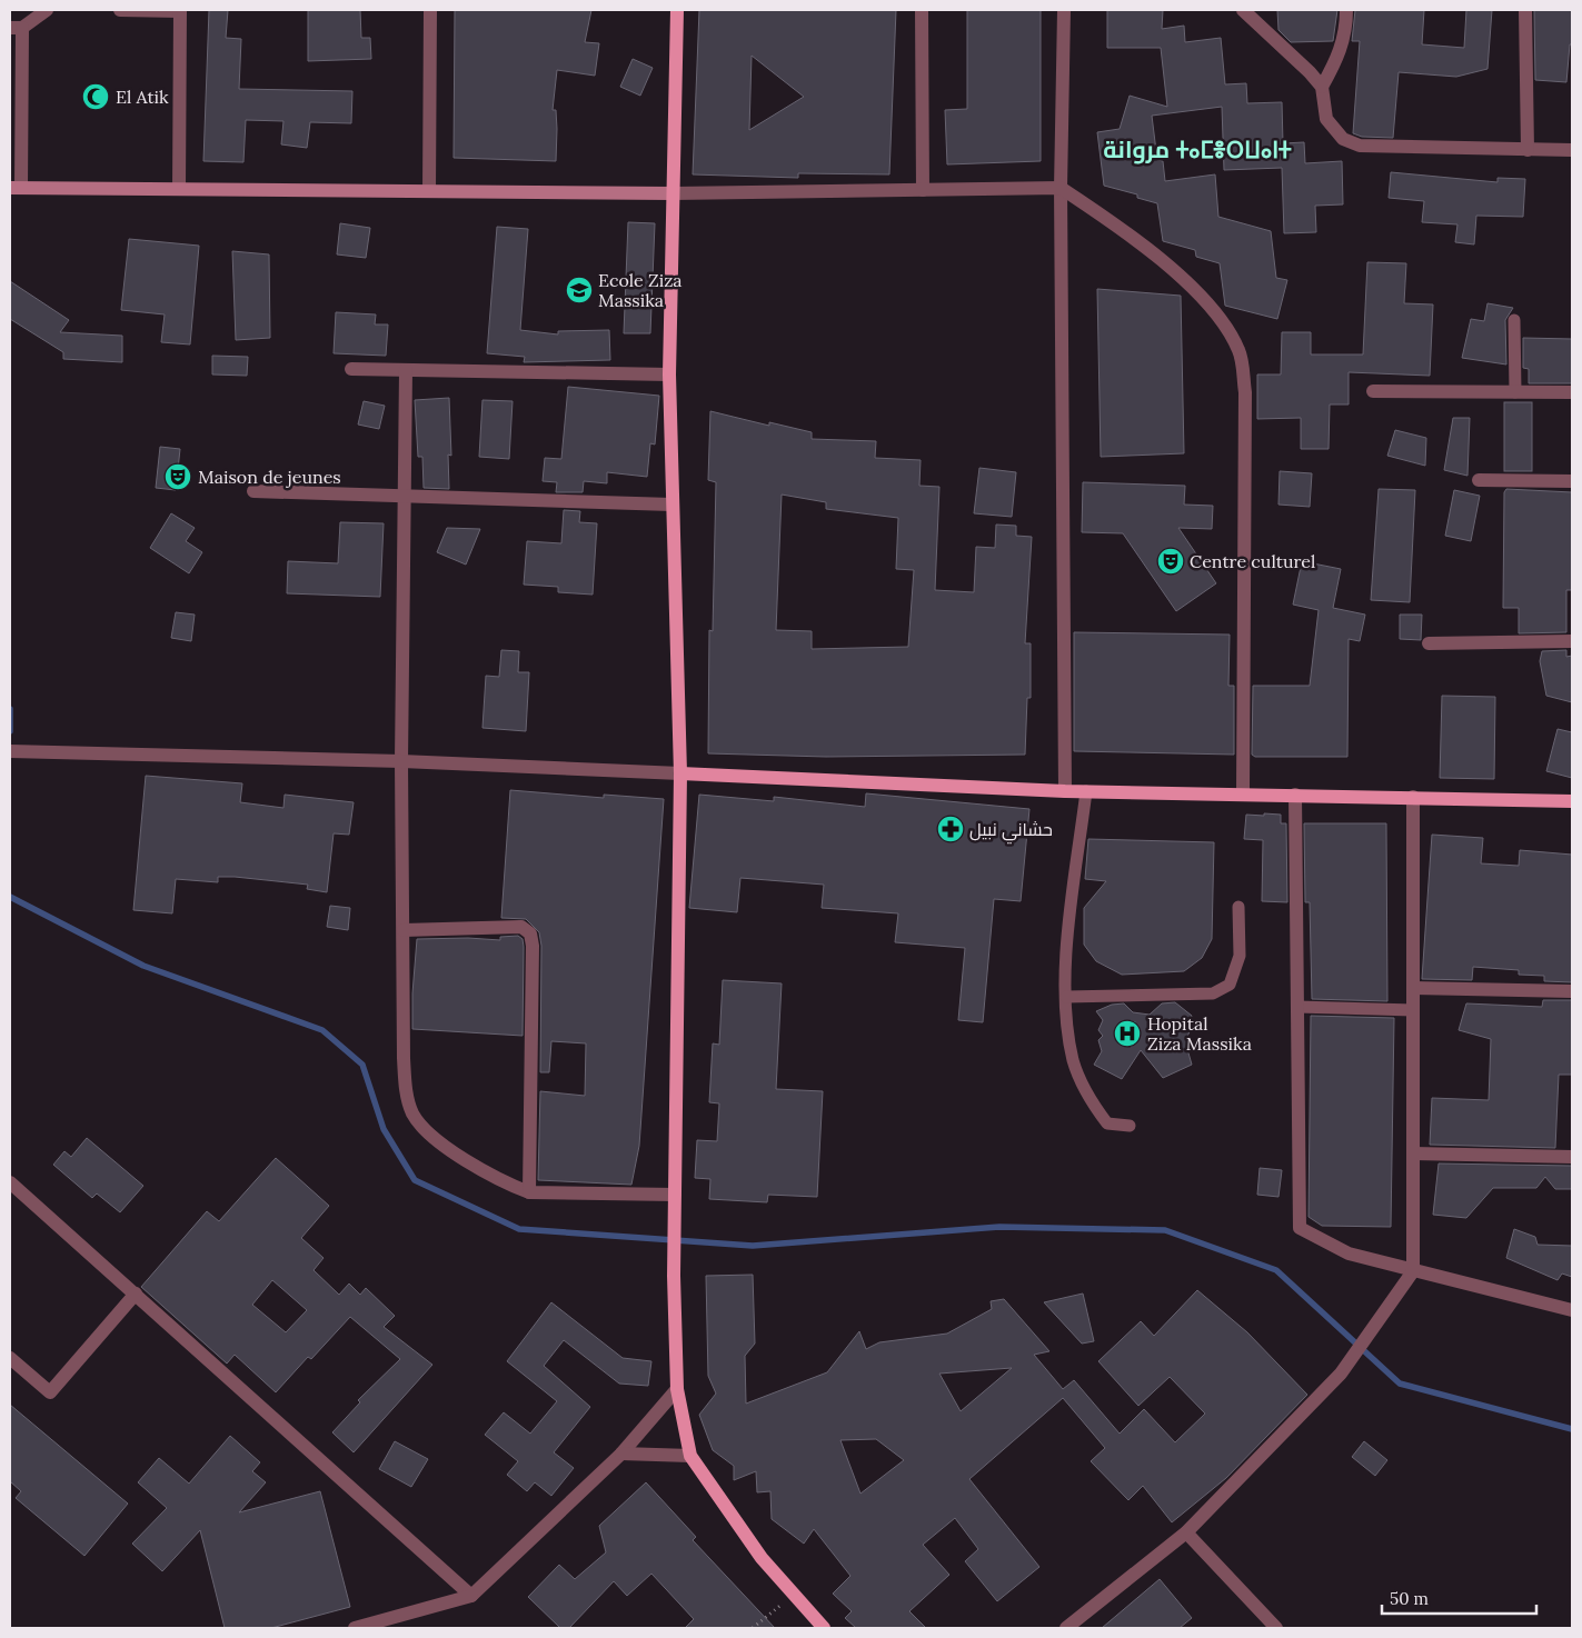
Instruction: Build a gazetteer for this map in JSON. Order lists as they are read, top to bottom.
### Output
{
  "districts": ["مروانة ⵜⴰⵎⴻⵔⵡⴰⵏⵜ"],
  "places": {
    "mosque": ["El Atik"],
    "school or university": ["Ecole Ziza Massika"],
    "theatre": ["Maison de jeunes", "Centre culturel"],
    "pharmacy": ["حشاني نبيل"],
    "hospital": ["Hopital Ziza Massika"]
  },
  "scale_bar": "50 m"
}
